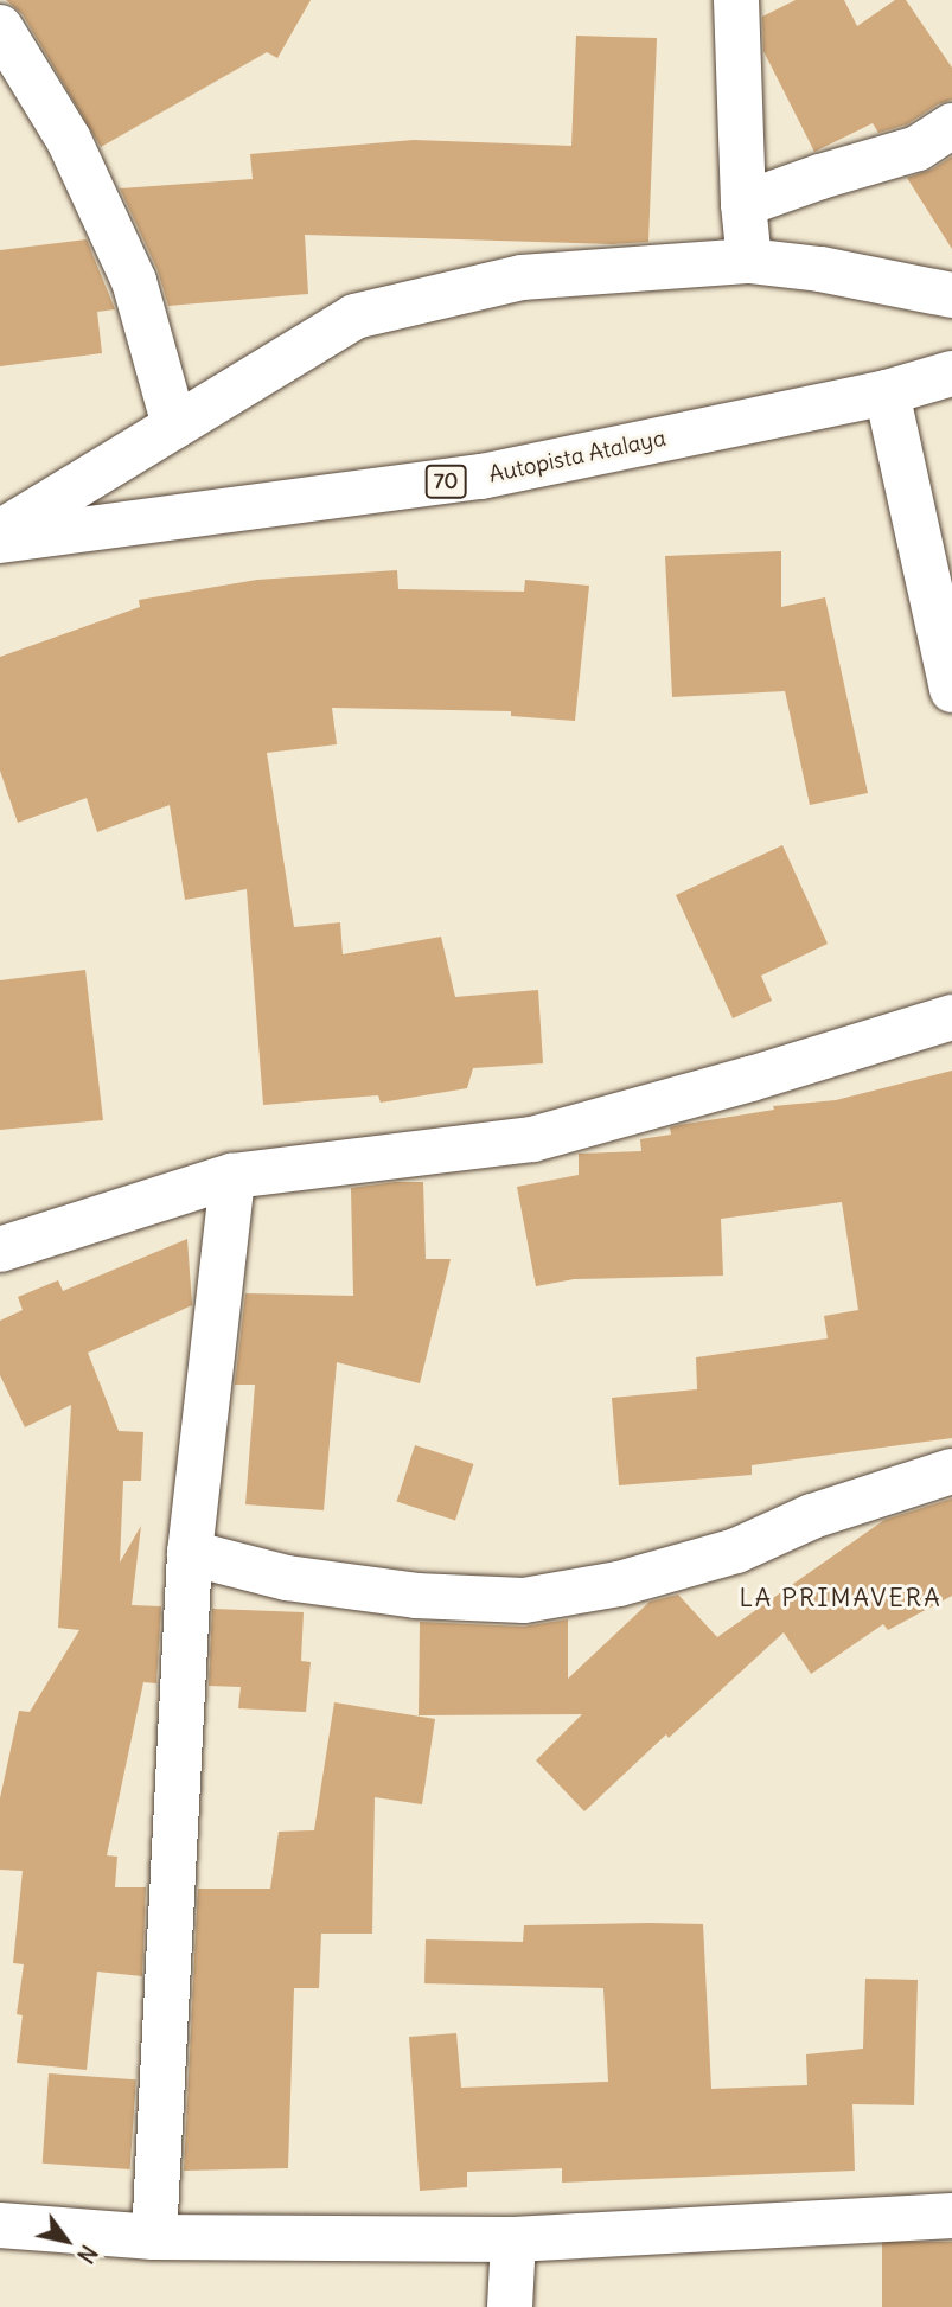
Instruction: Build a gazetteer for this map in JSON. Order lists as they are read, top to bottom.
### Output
{
  "streets": {
    "street": ["Autopista Atalaya", "70"]
  },
  "districts": ["LA PRIMAVERA"],
  "north": "bottom right"
}
